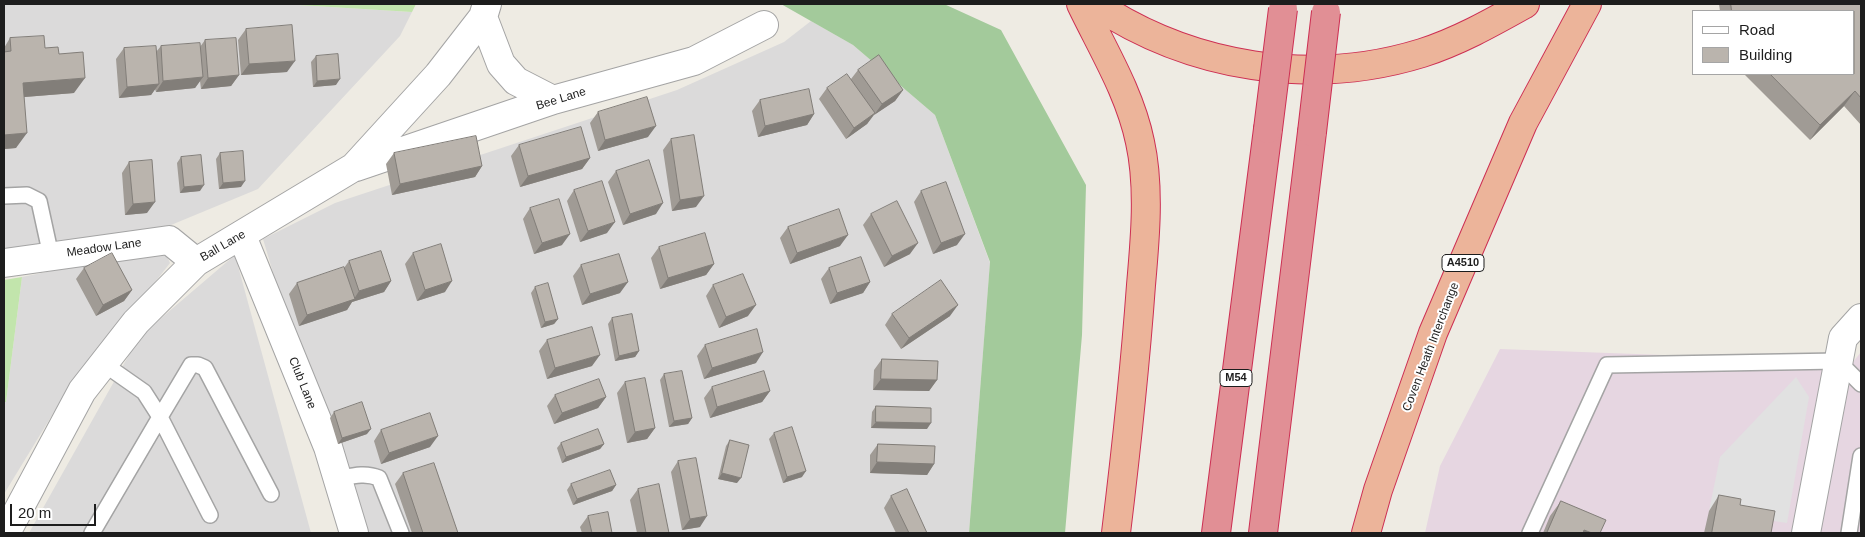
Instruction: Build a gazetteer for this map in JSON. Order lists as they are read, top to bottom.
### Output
{
  "streets": {
    "highway": ["A4510", "Coven Heath Interchange", "M54"],
    "street": [
      "Bee Lane",
      "Ball Lane",
      "Meadow Lane",
      "Club Lane"
    ]
  },
  "crossings": [
    ["Bee Lane", "Ball Lane"],
    ["Ball Lane", "Meadow Lane"],
    ["Ball Lane", "Club Lane"]
  ],
  "legend": ["Road", "Building"],
  "scale_bar": "20 m"
}
